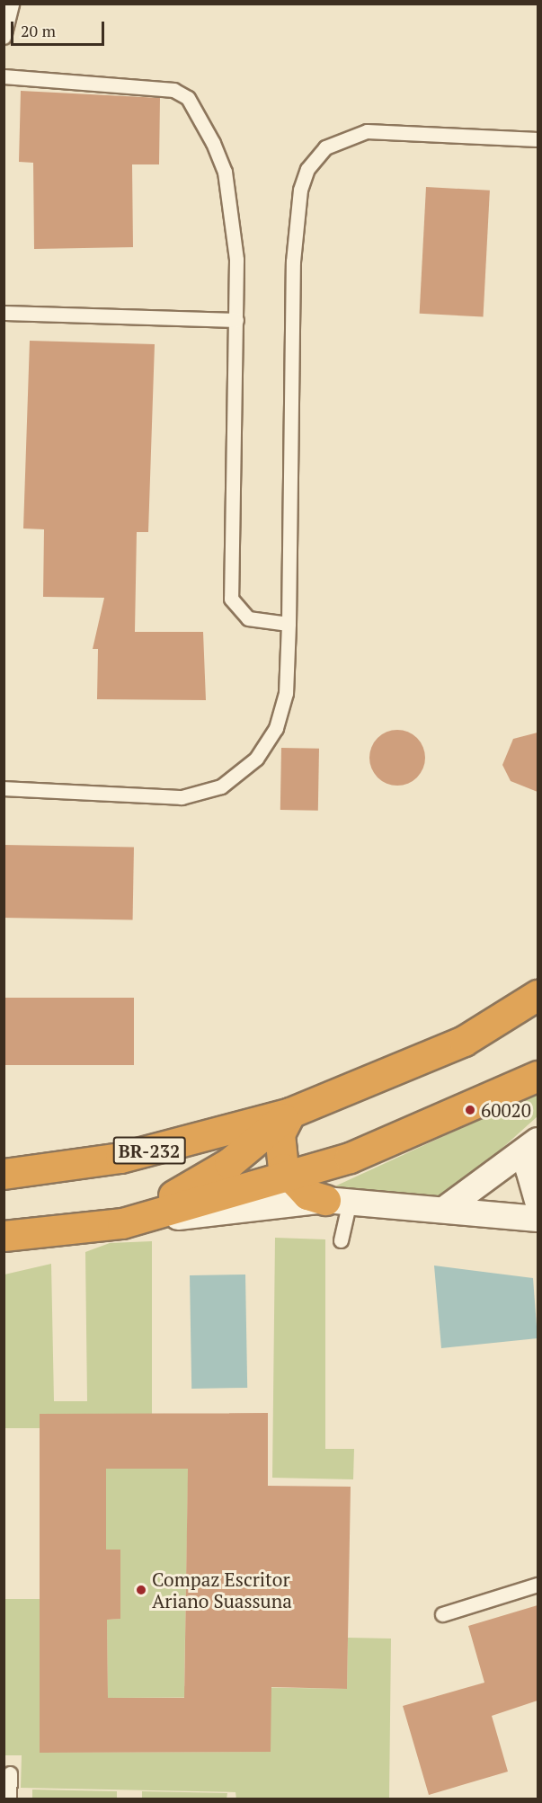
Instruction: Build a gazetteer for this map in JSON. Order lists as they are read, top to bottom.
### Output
{
  "streets": {
    "highway": ["BR-232"]
  },
  "places": ["60020", "Compaz Escritor Ariano Suassuna"],
  "scale_bar": "20 m"
}
